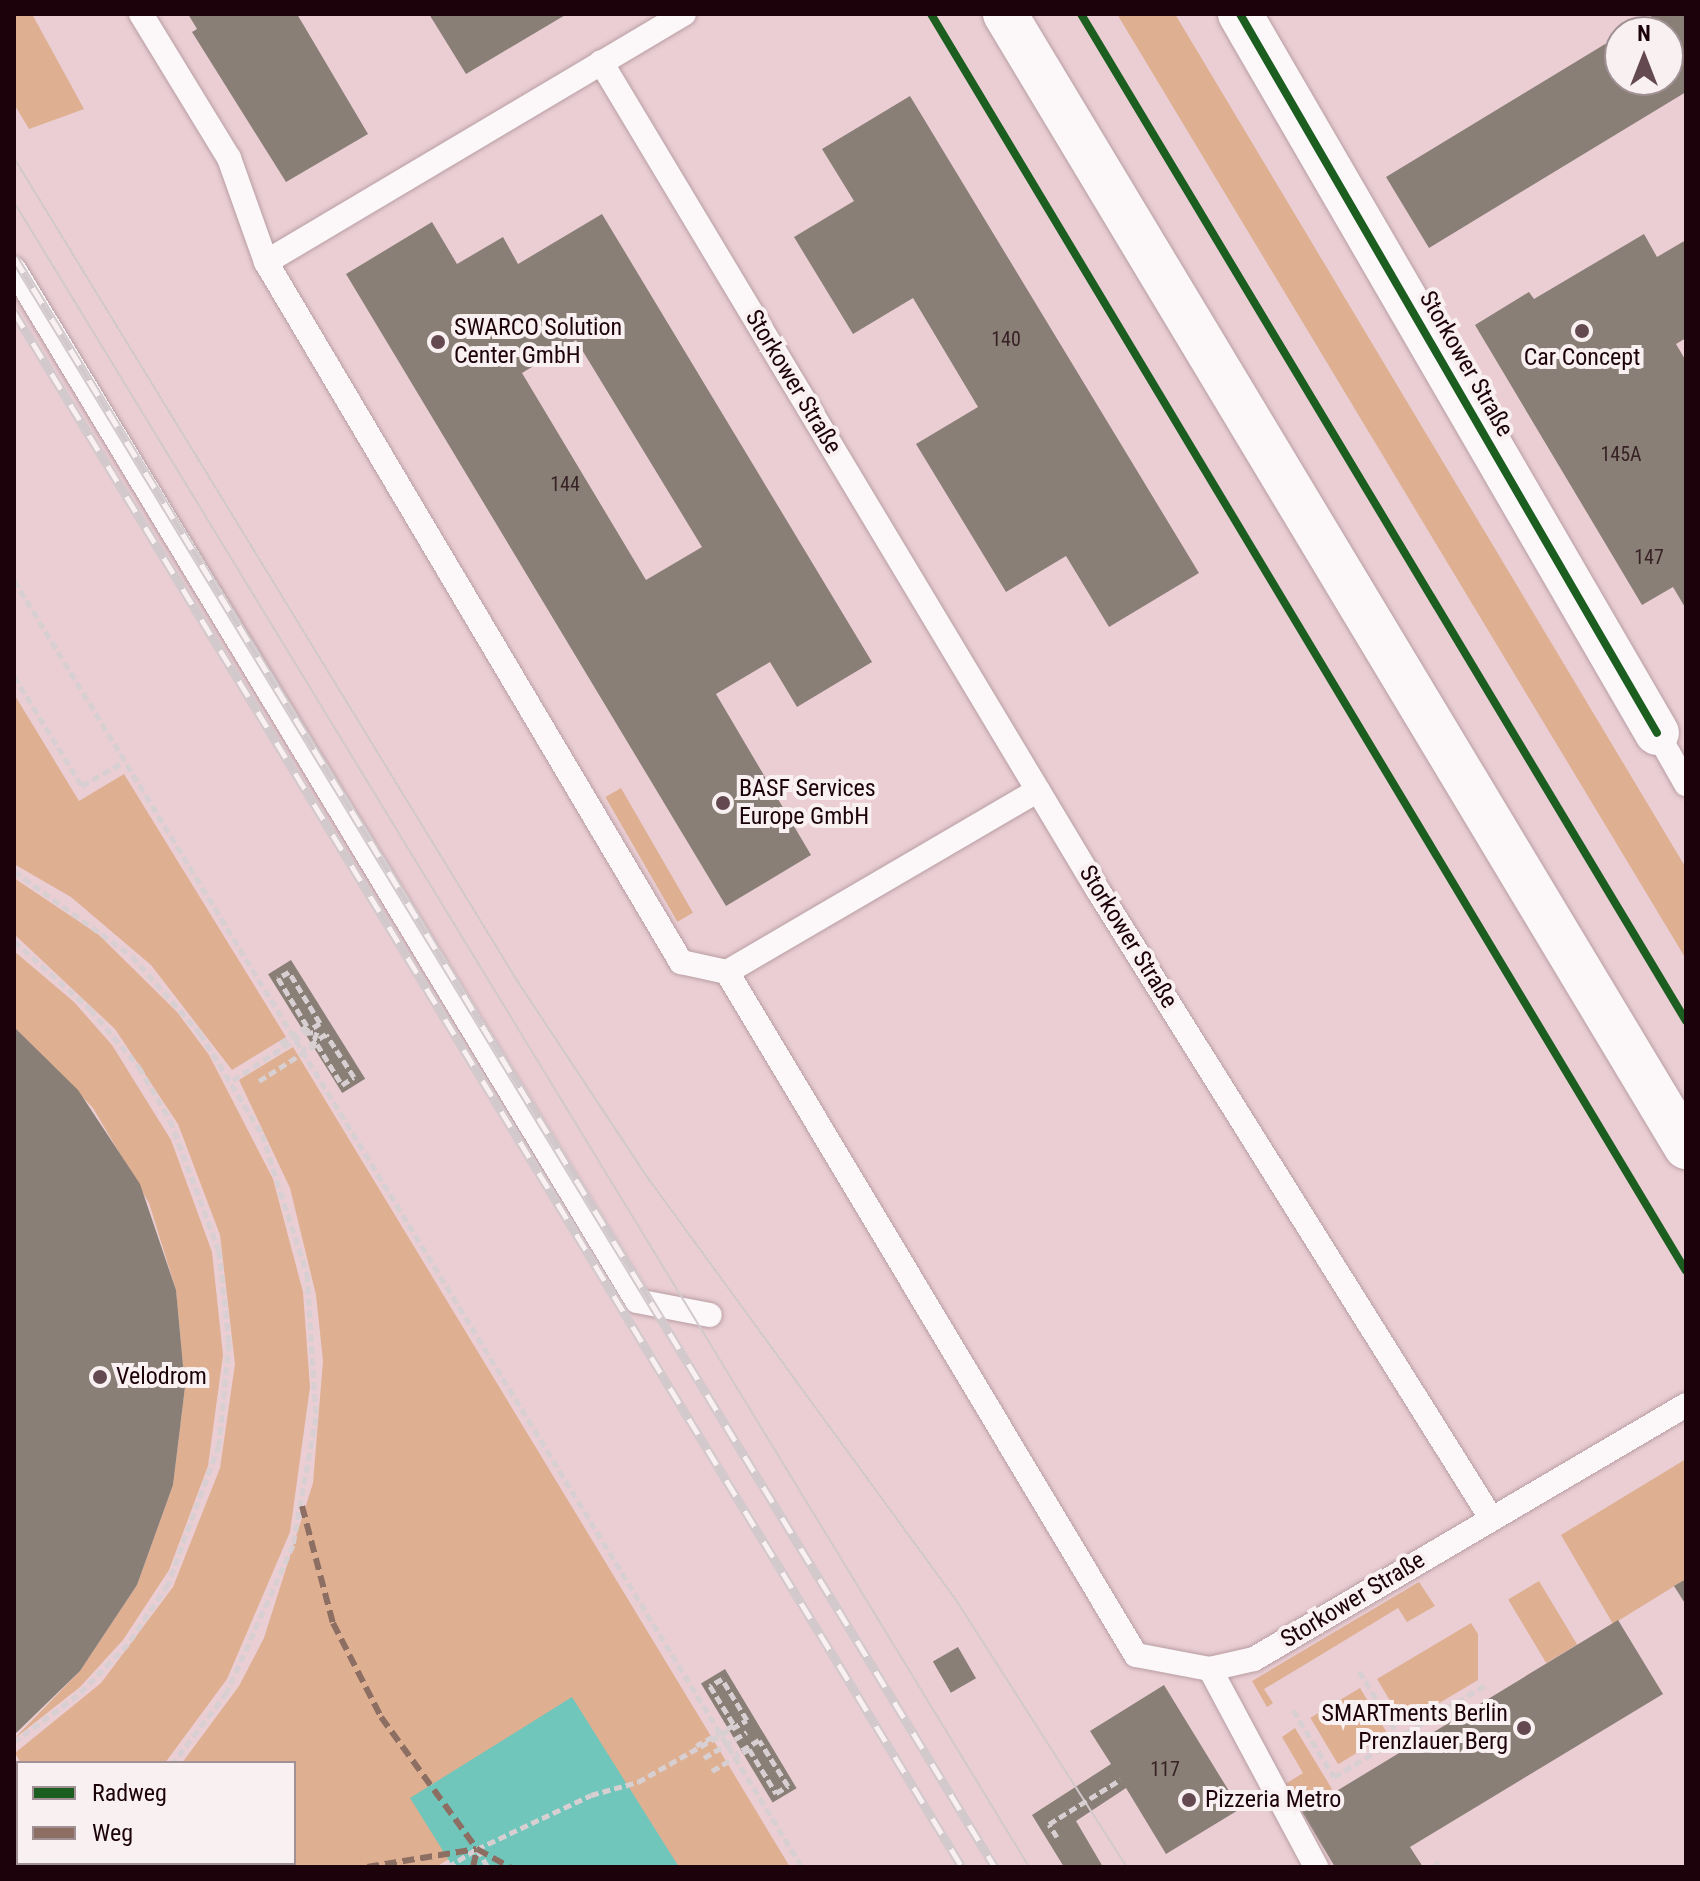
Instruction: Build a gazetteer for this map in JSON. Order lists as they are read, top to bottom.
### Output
{
  "streets": {
    "main road": ["Storkower Straße"]
  },
  "places": [
    "Car Concept",
    "SWARCO Solution Center GmbH",
    "BASF Services Europe GmbH",
    "Velodrom",
    "SMARTments Berlin Prenzlauer Berg",
    "Pizzeria Metro"
  ],
  "house_numbers": [
    "140",
    "145A",
    "144",
    "147",
    "117"
  ],
  "legend": ["Radweg", "Weg"],
  "north": "top"
}
